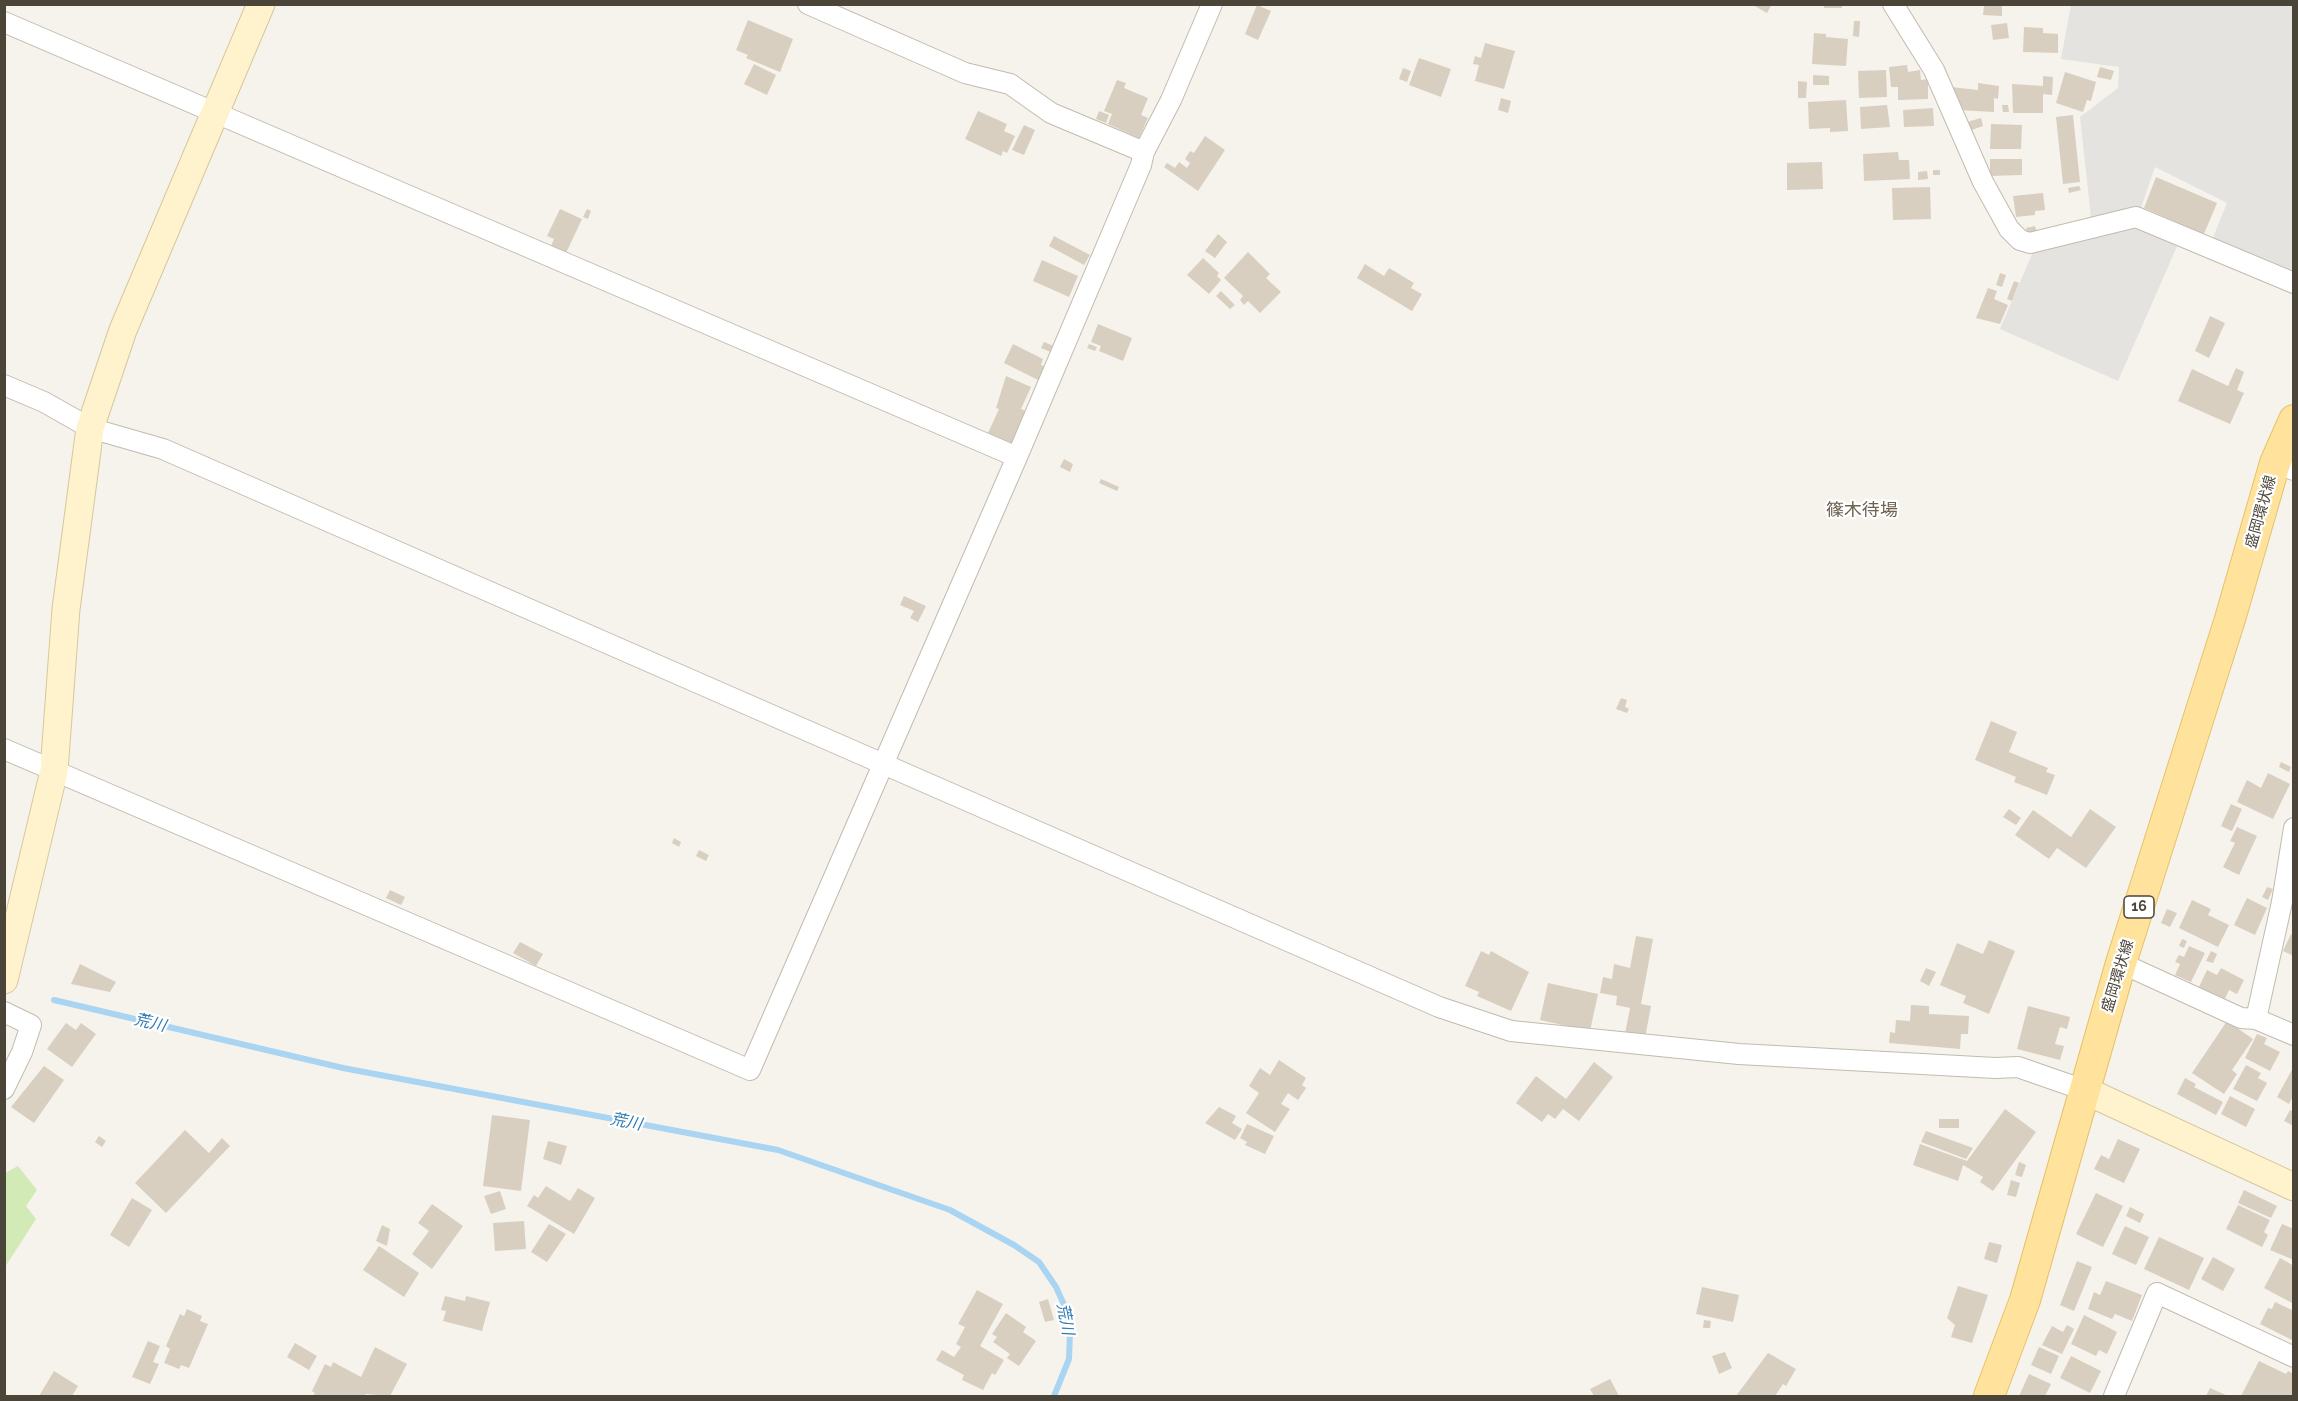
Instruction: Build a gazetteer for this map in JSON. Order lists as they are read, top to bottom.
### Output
{
  "streets": {
    "main road": ["盛岡環状線", "16"]
  },
  "districts": ["篠木待場"],
  "water": ["荒川"]
}
